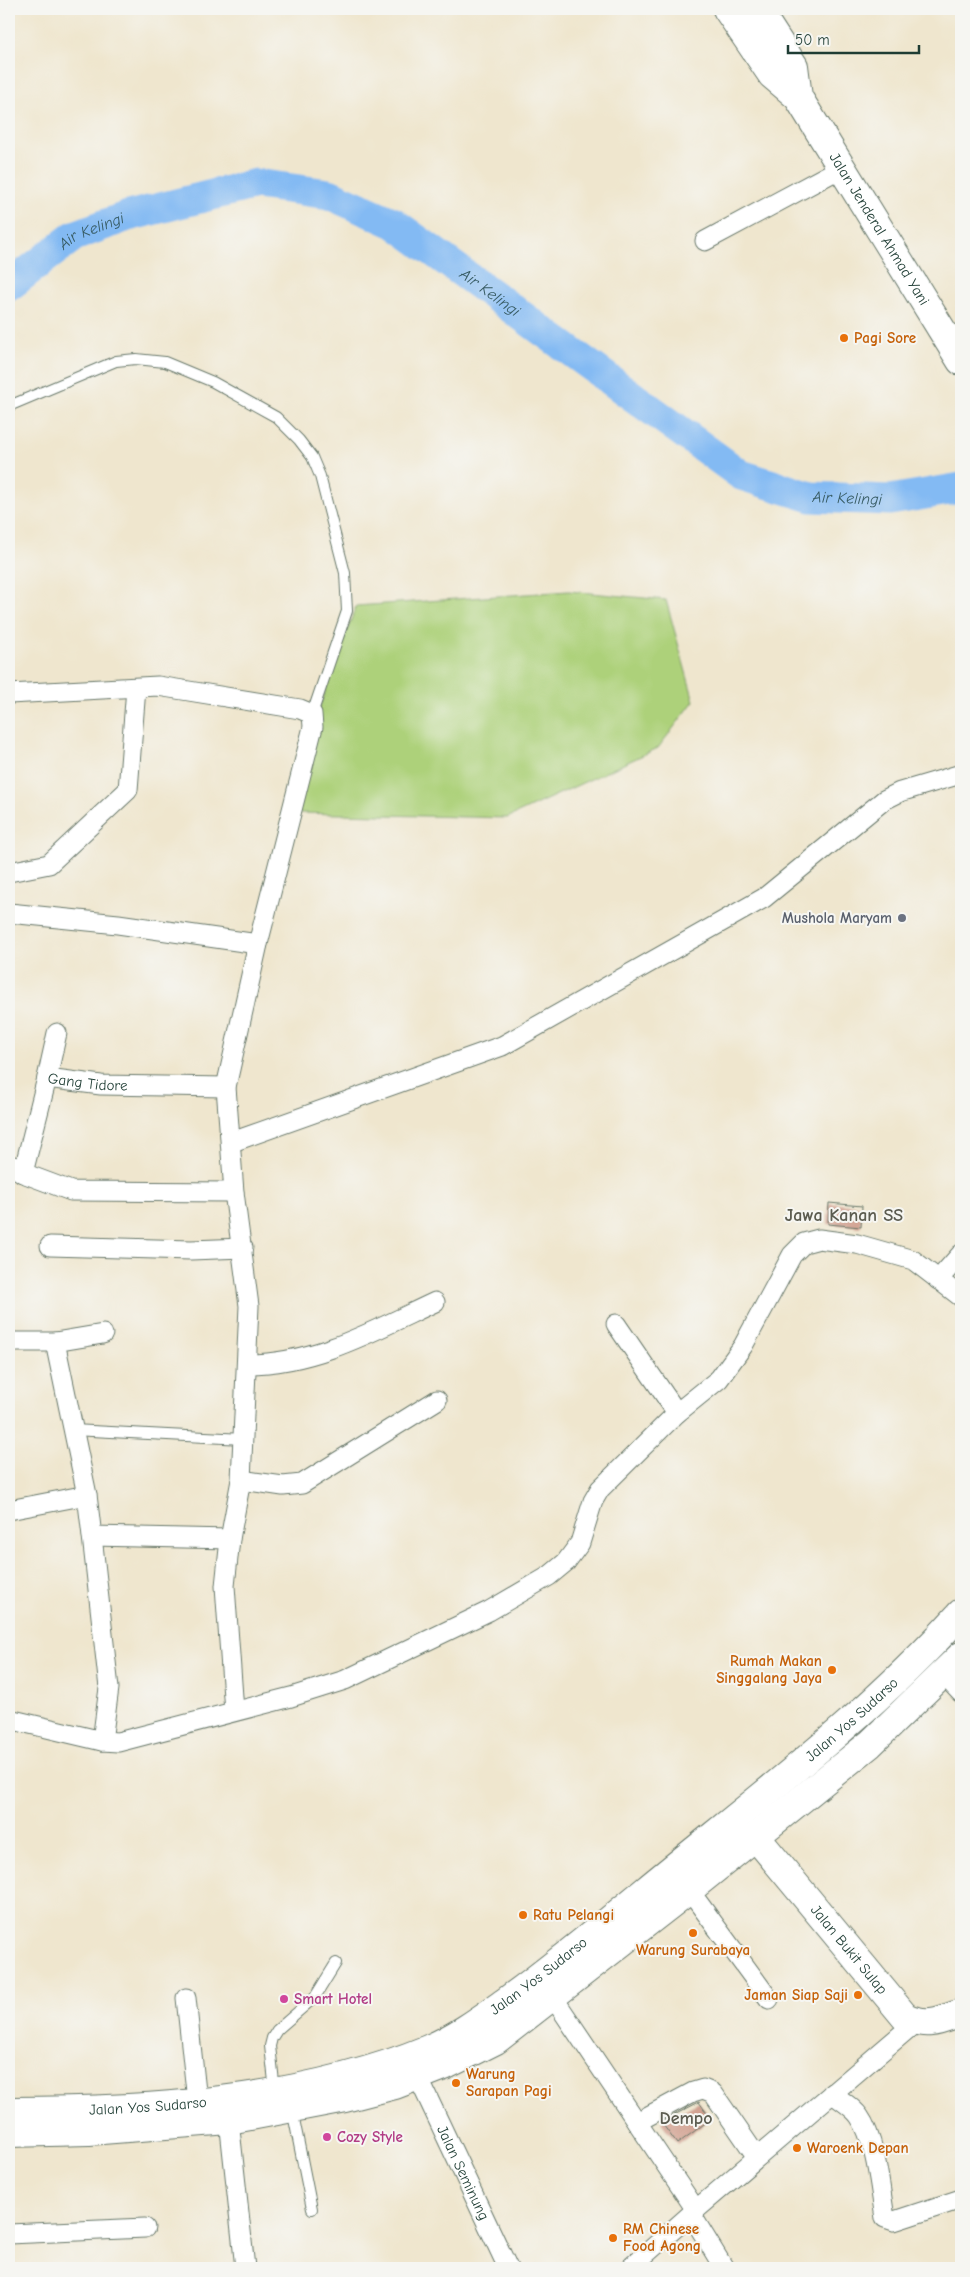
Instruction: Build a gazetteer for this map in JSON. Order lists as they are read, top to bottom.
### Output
{
  "streets": {
    "main road": ["Jalan Jenderal Ahmad Yani", "Jalan Yos Sudarso", "Jalan Bukit Sulap"],
    "street": ["Gang Tidore", "Jalan Seminung"]
  },
  "crossings": [
    ["Jalan Yos Sudarso", "Jalan Bukit Sulap"],
    ["Jalan Yos Sudarso", "Jalan Seminung"]
  ],
  "districts": ["Jawa Kanan SS", "Dempo"],
  "water": ["Air Kelingi"],
  "places": [
    "Pagi Sore",
    "Mushola Maryam",
    "Rumah Makan Singgalang Jaya",
    "Ratu Pelangi",
    "Warung Surabaya",
    "Jaman Siap Saji",
    "Smart Hotel",
    "Warung Sarapan Pagi",
    "Cozy Style",
    "Waroenk Depan",
    "RM Chinese Food Agong"
  ],
  "scale_bar": "50 m"
}
